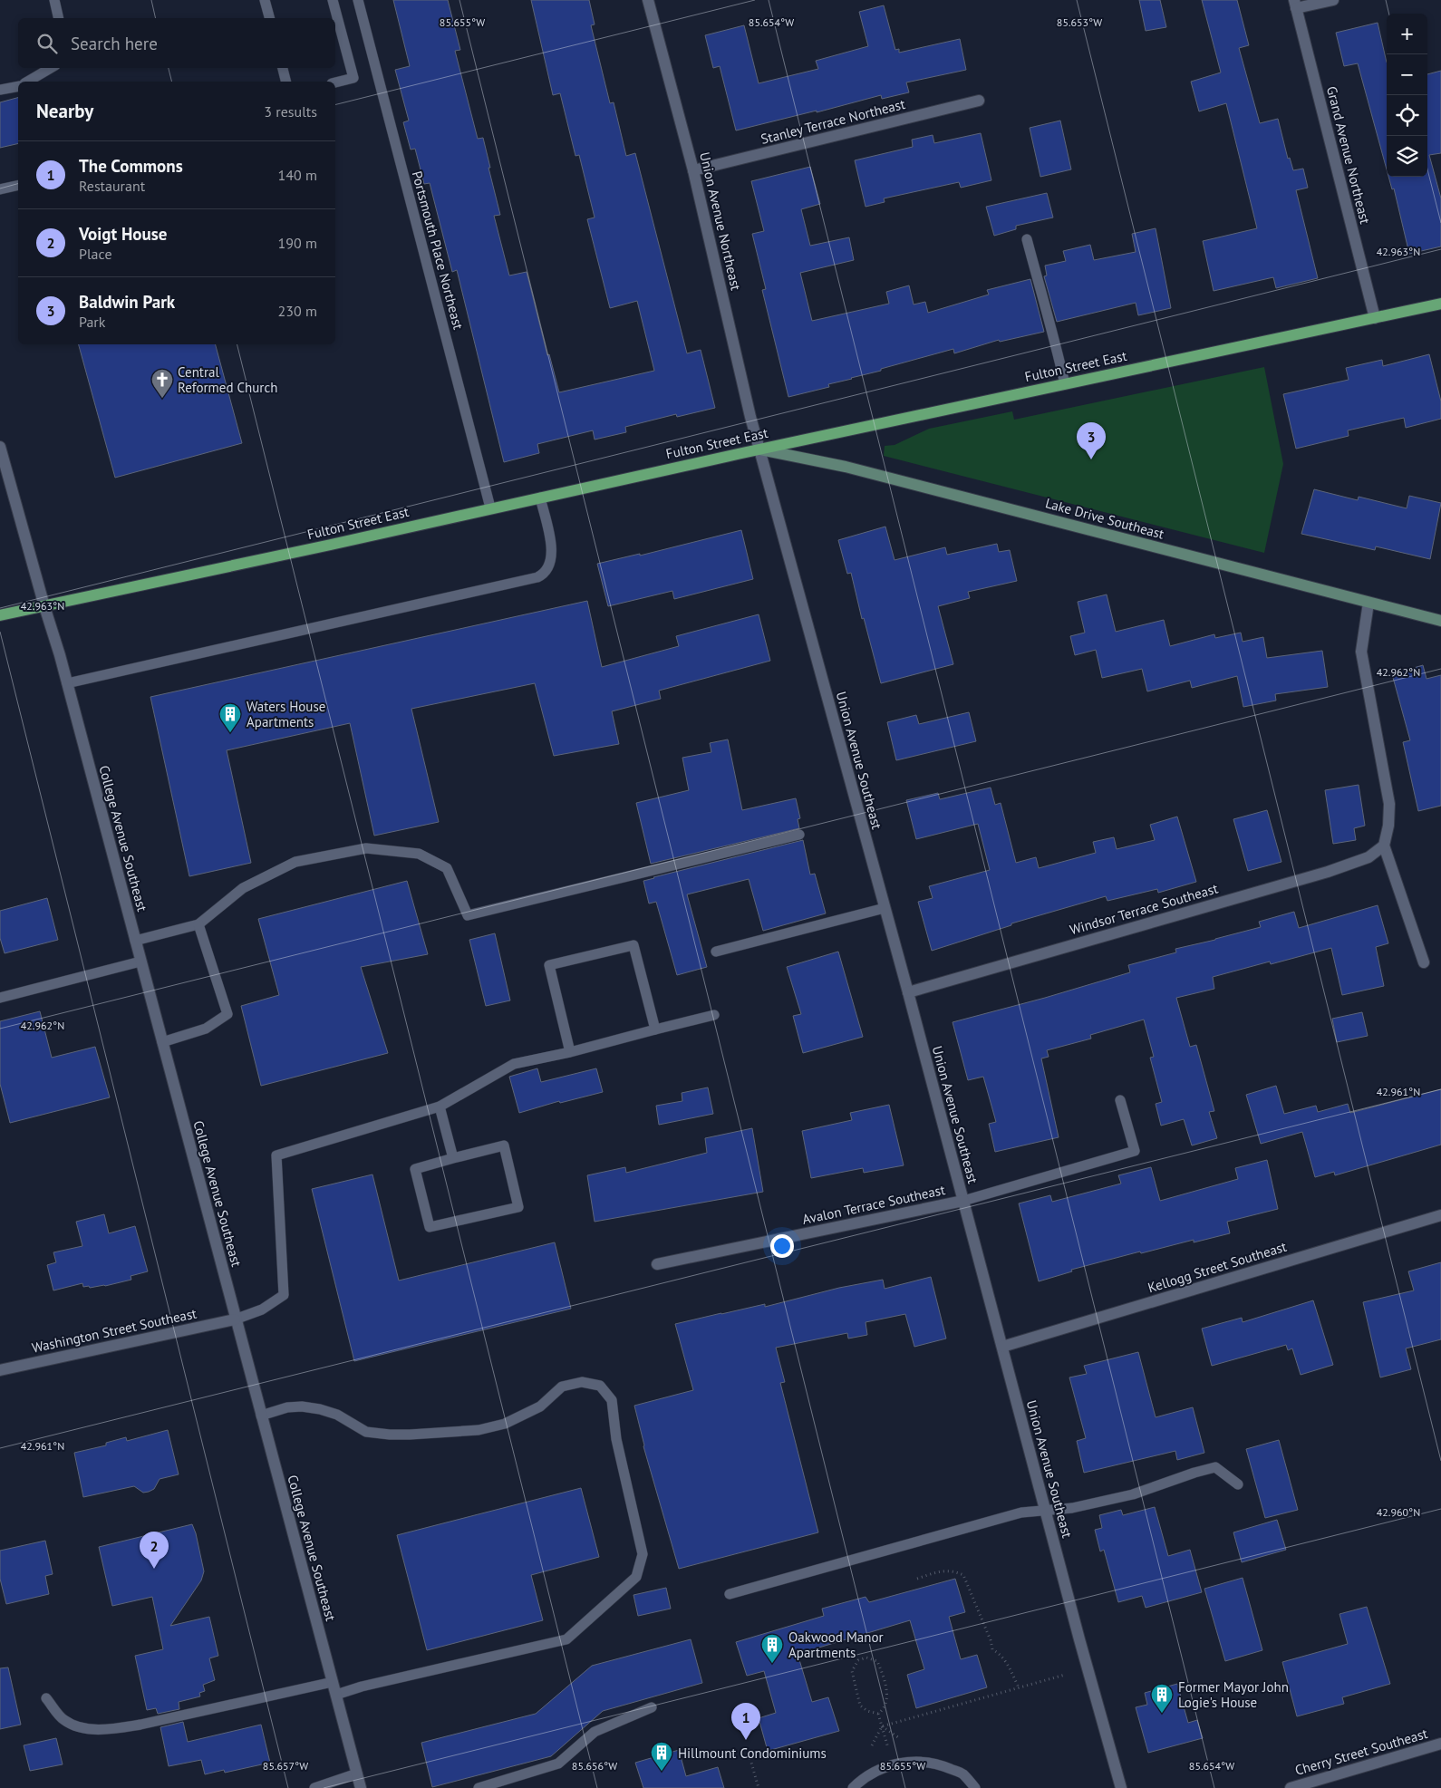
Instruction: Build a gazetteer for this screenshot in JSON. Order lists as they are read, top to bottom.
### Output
{
  "streets": {
    "main road": ["Fulton Street East", "Lake Drive Southeast"],
    "street": [
      "Stanley Terrace Northeast",
      "Grand Avenue Northeast",
      "Union Avenue Northeast",
      "Union Avenue Southeast",
      "College Avenue Southeast",
      "Windsor Terrace Southeast",
      "Avalon Terrace Southeast",
      "Kellogg Street Southeast",
      "Washington Street Southeast",
      "Cherry Street Southeast"
    ],
    "lane": ["Portsmouth Place Northeast"]
  },
  "crossings": [
    ["Stanley Terrace Northeast", "Union Avenue Northeast"],
    ["Grand Avenue Northeast", "Fulton Street East"],
    ["Union Avenue Northeast", "Fulton Street East"],
    ["Union Avenue Northeast", "Lake Drive Southeast"],
    ["Union Avenue Northeast", "Union Avenue Southeast"],
    ["Portsmouth Place Northeast", "Fulton Street East"],
    ["Fulton Street East", "Lake Drive Southeast"],
    ["Fulton Street East", "Union Avenue Southeast"],
    ["Fulton Street East", "College Avenue Southeast"],
    ["Lake Drive Southeast", "Union Avenue Southeast"],
    ["Union Avenue Southeast", "Windsor Terrace Southeast"],
    ["Union Avenue Southeast", "Avalon Terrace Southeast"],
    ["Union Avenue Southeast", "Kellogg Street Southeast"],
    ["College Avenue Southeast", "Washington Street Southeast"]
  ],
  "places": {
    "church": ["Central Reformed Church"],
    "building": [
      "Waters House Apartments",
      "Oakwood Manor Apartments",
      "Former Mayor John Logie's House",
      "Hillmount Condominiums"
    ]
  },
  "page": {
    "map_buttons": ["+", "−"],
    "search": "Search here",
    "heading": ["Nearby", "3 results"],
    "list": [
      {
        "mark": "1",
        "name": "The Commons",
        "note": "Restaurant",
        "value": "140 m"
      },
      {
        "mark": "2",
        "name": "Voigt House",
        "note": "Place",
        "value": "190 m"
      },
      {
        "mark": "3",
        "name": "Baldwin Park",
        "note": "Park",
        "value": "230 m"
      }
    ],
    "pins": ["3", "2", "1"]
  },
  "coordinates": [
    "85.655°W",
    "85.654°W",
    "85.653°W",
    "42.963°N",
    "42.962°N",
    "42.961°N",
    "42.960°N",
    "85.657°W",
    "85.656°W"
  ]
}
